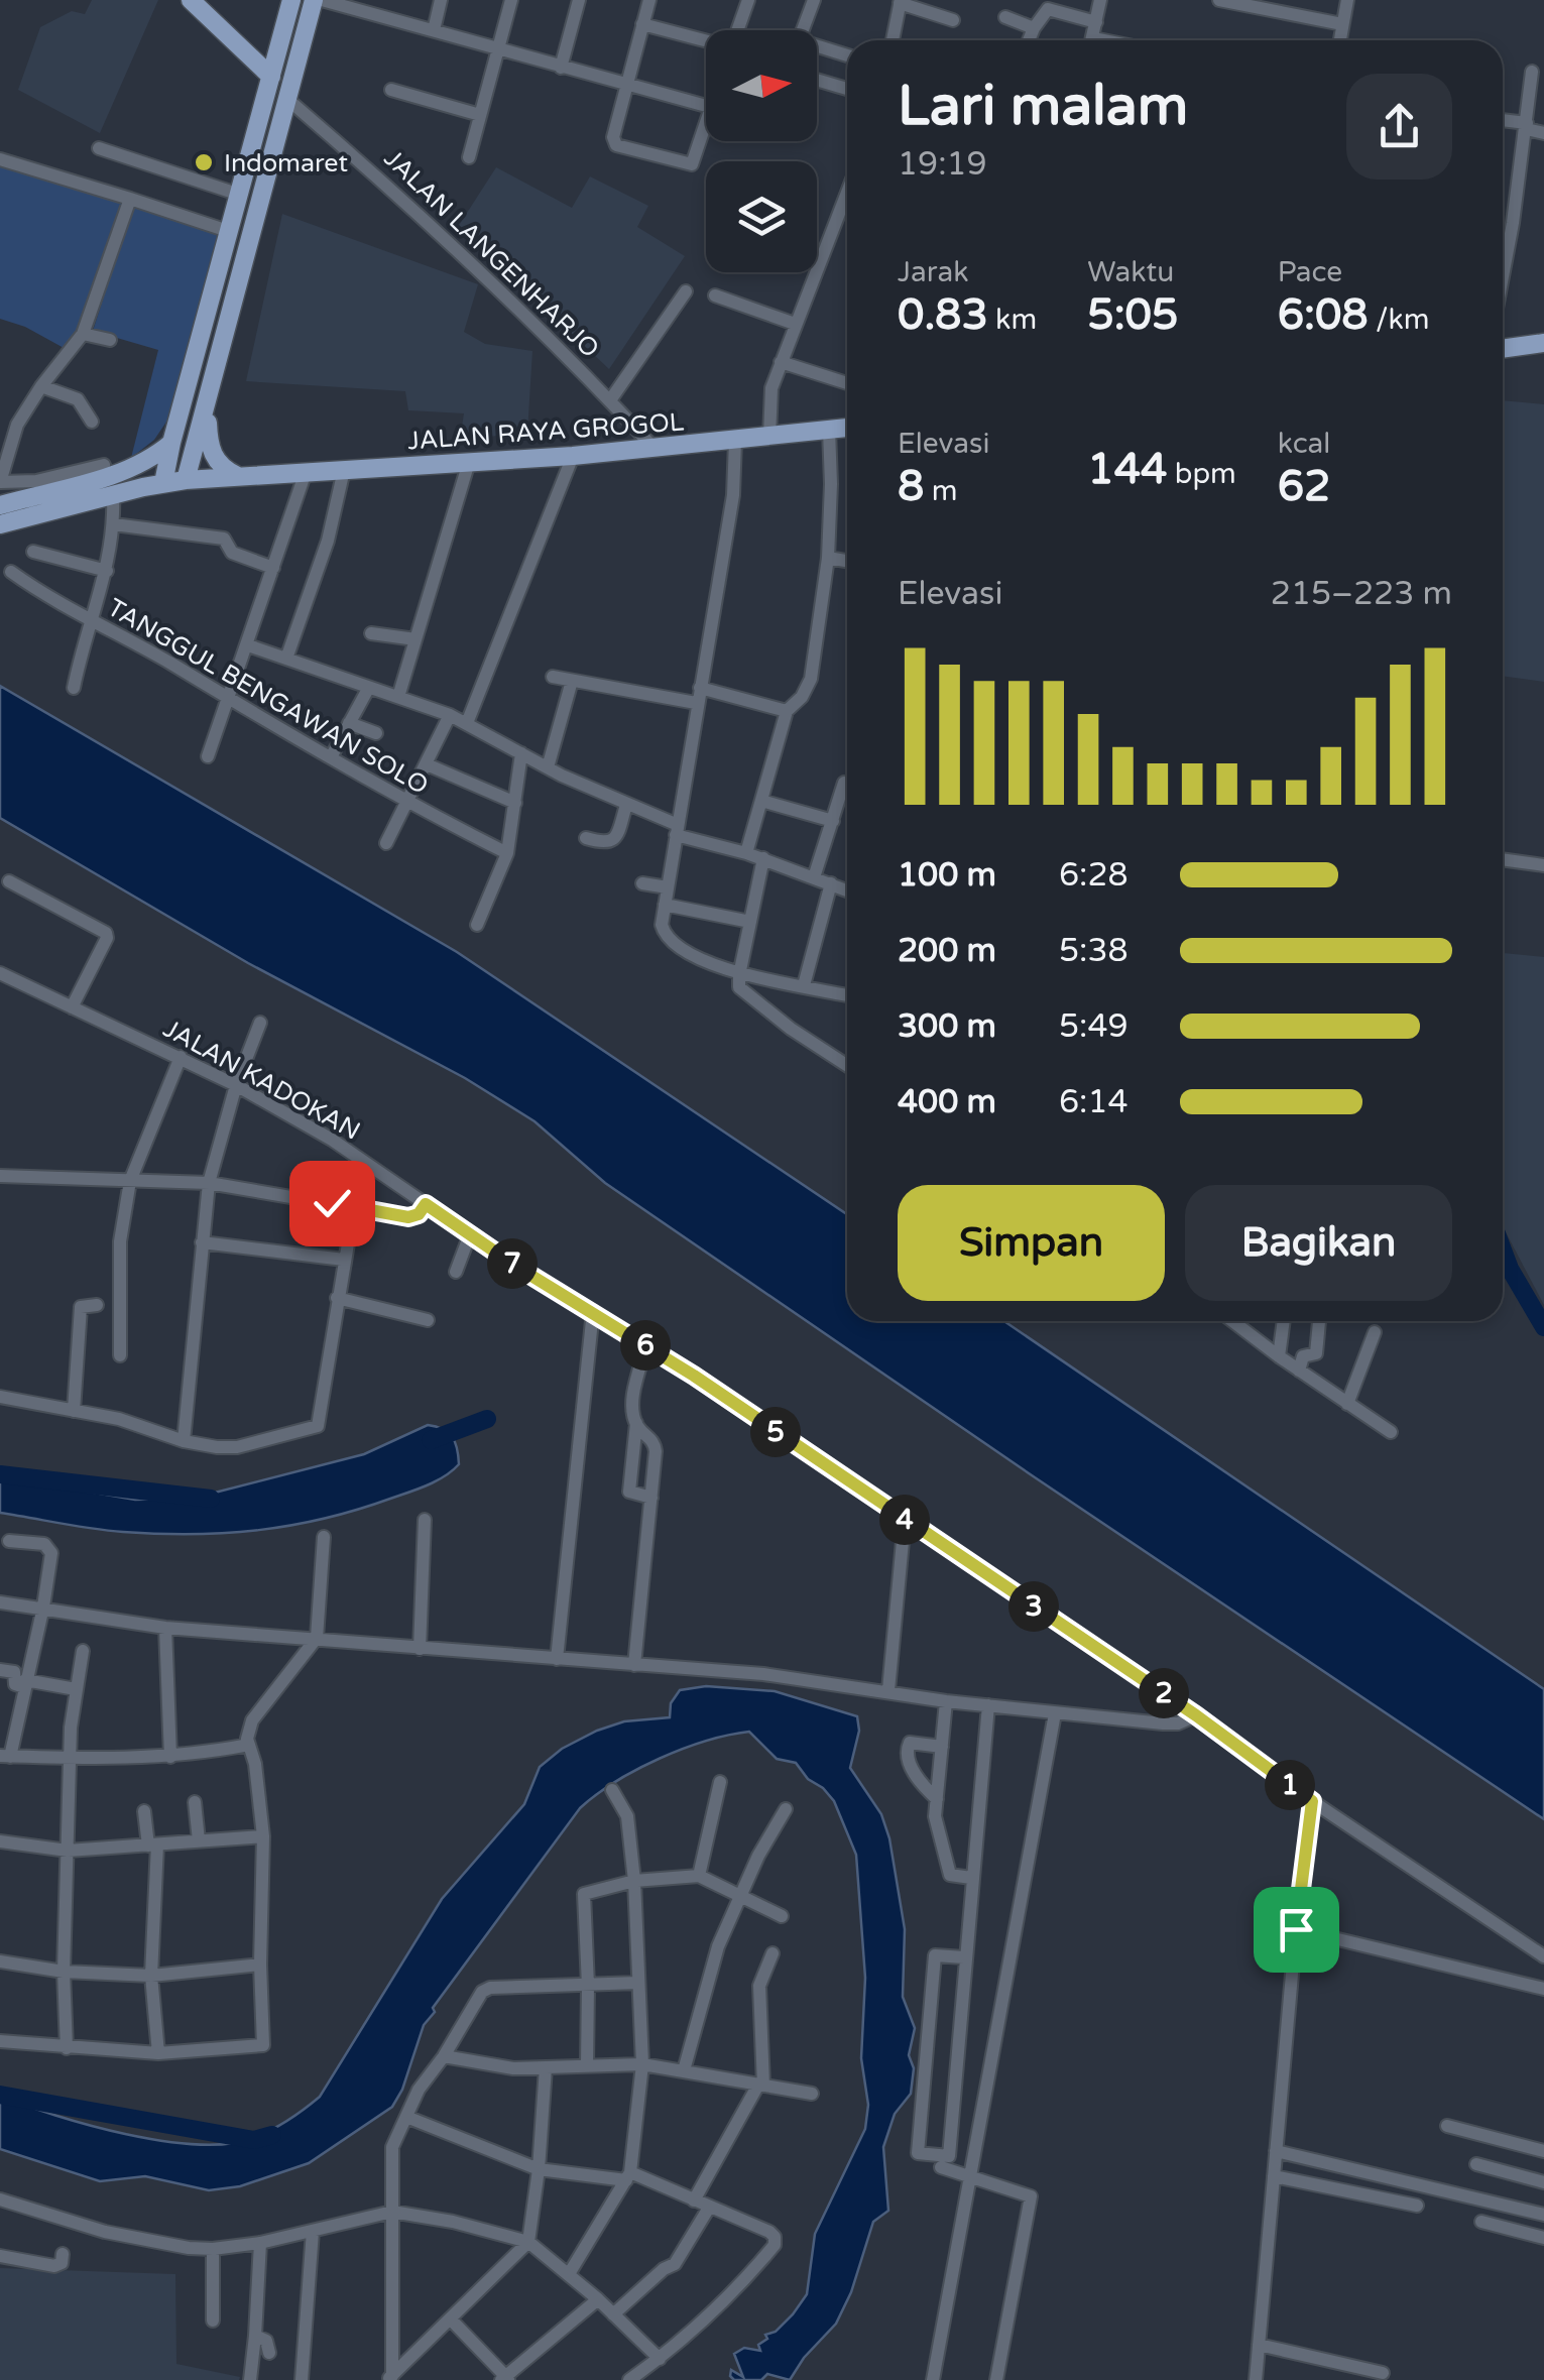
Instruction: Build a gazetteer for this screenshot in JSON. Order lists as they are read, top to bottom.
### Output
{
  "streets": {
    "main road": ["JALAN RAYA GROGOL"],
    "street": ["JALAN LANGENHARJO", "TANGGUL BENGAWAN SOLO", "JALAN KADOKAN"]
  },
  "crossings": [
    ["JALAN LANGENHARJO", "JALAN RAYA GROGOL"]
  ],
  "places": ["Indomaret"],
  "north": "right",
  "page": {
    "heading": ["Lari malam", "19:19"],
    "stats": [
      ["Jarak", "0.83 km"],
      ["Waktu", "5:05"],
      ["Pace", "6:08 /km"],
      ["Elevasi", "8 m"],
      ["144 bpm"],
      ["kcal", "62"]
    ],
    "chart": ["Elevasi", "215–223 m"],
    "list": [
      {
        "name": "100 m",
        "note": "6:28"
      },
      {
        "name": "200 m",
        "note": "5:38"
      },
      {
        "name": "300 m",
        "note": "5:49"
      },
      {
        "name": "400 m",
        "note": "6:14"
      }
    ],
    "buttons": ["Simpan", "Bagikan"],
    "pins": [
      "7",
      "6",
      "5",
      "4",
      "3",
      "2",
      "1"
    ]
  }
}
